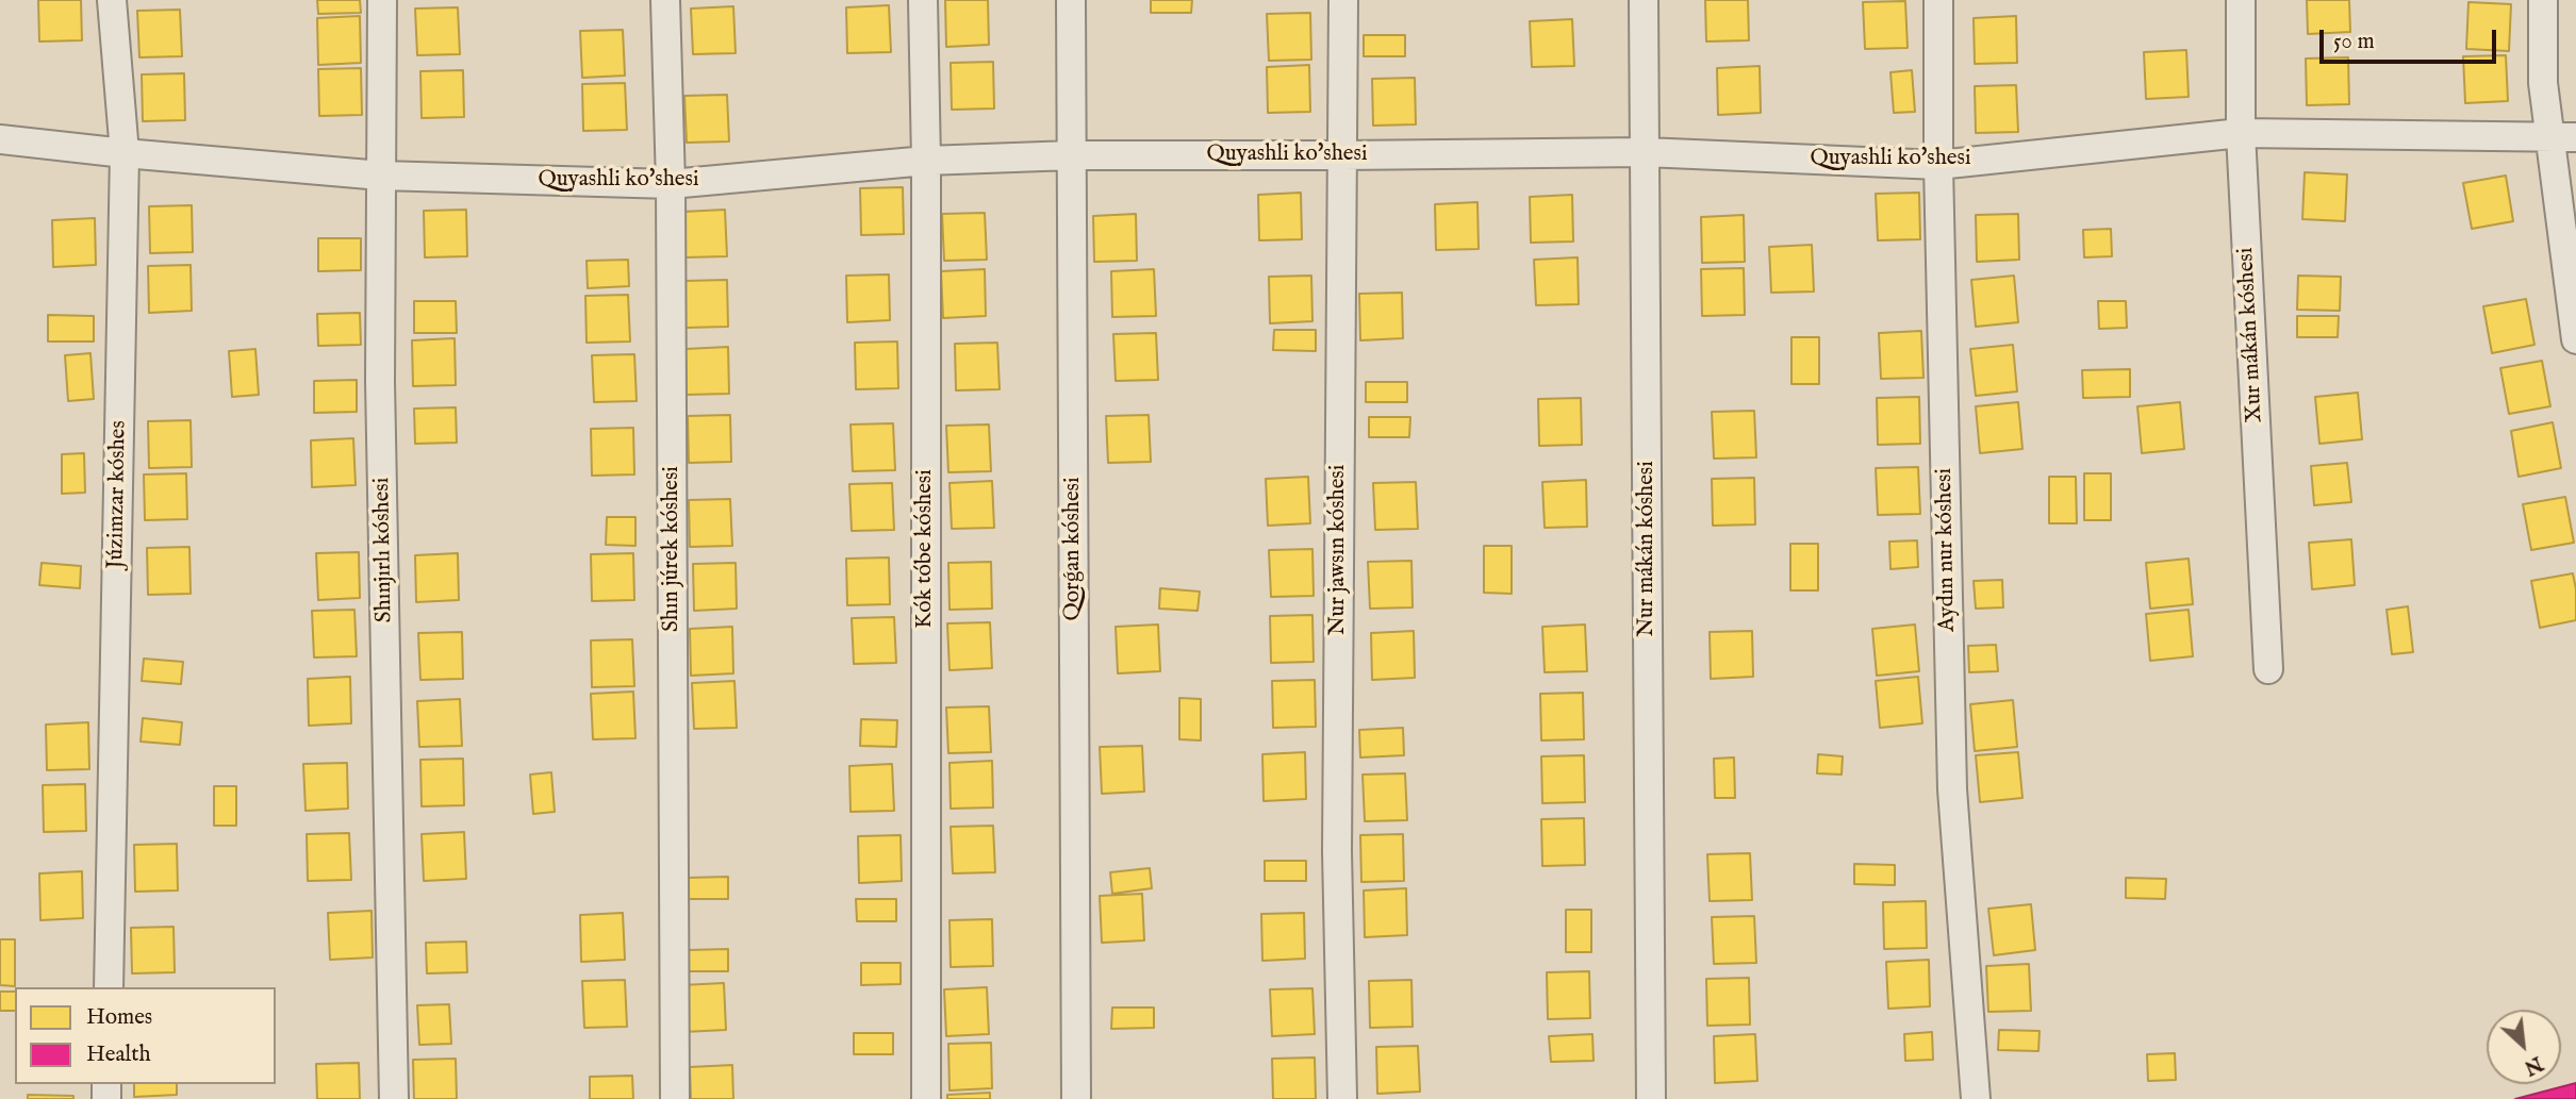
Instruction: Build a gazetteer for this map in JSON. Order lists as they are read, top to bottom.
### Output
{
  "streets": {
    "street": [
      "Quyashli ko'shesi",
      "Xur mákán kóshesi",
      "Júzimzar kóshes",
      "Shın júrek kóshesi",
      "Kók tóbe kóshesi",
      "Qorǵan kóshesi",
      "Nur mákán kóshesi",
      "Shınjırlı kóshesi",
      "Nur jawsın kóshesi",
      "Aydın nur kóshesi"
    ]
  },
  "crossings": [
    ["Quyashli ko'shesi", "Xur mákán kóshesi"],
    ["Quyashli ko'shesi", "Júzimzar kóshes"],
    ["Quyashli ko'shesi", "Shın júrek kóshesi"],
    ["Quyashli ko'shesi", "Kók tóbe kóshesi"],
    ["Quyashli ko'shesi", "Qorǵan kóshesi"],
    ["Quyashli ko'shesi", "Nur mákán kóshesi"],
    ["Quyashli ko'shesi", "Shınjırlı kóshesi"],
    ["Quyashli ko'shesi", "Nur jawsın kóshesi"],
    ["Quyashli ko'shesi", "Aydın nur kóshesi"]
  ],
  "legend": ["Homes", "Health"],
  "scale_bar": "50 m",
  "north": "bottom right"
}
